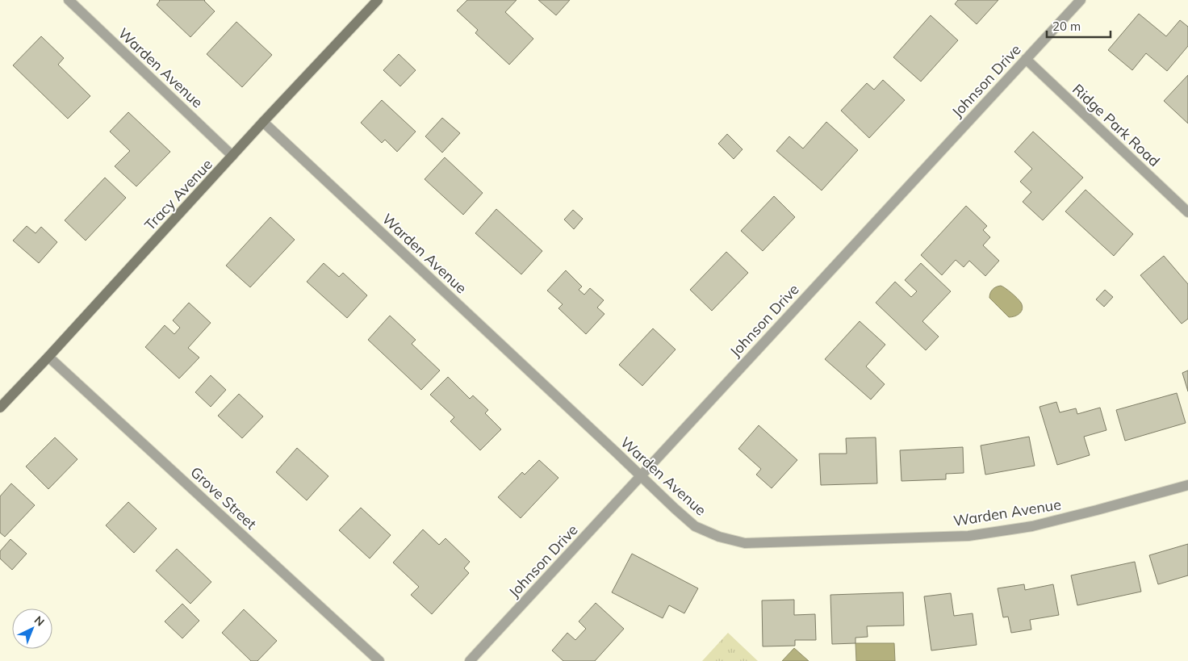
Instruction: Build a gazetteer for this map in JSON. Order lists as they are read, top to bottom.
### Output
{
  "streets": {
    "street": [
      "Warden Avenue",
      "Johnson Drive",
      "Ridge Park Road",
      "Tracy Avenue",
      "Grove Street"
    ]
  },
  "crossings": [
    ["Warden Avenue", "Johnson Drive"],
    ["Warden Avenue", "Tracy Avenue"],
    ["Johnson Drive", "Ridge Park Road"],
    ["Tracy Avenue", "Grove Street"]
  ],
  "scale_bar": "20 m",
  "north": "top right"
}
